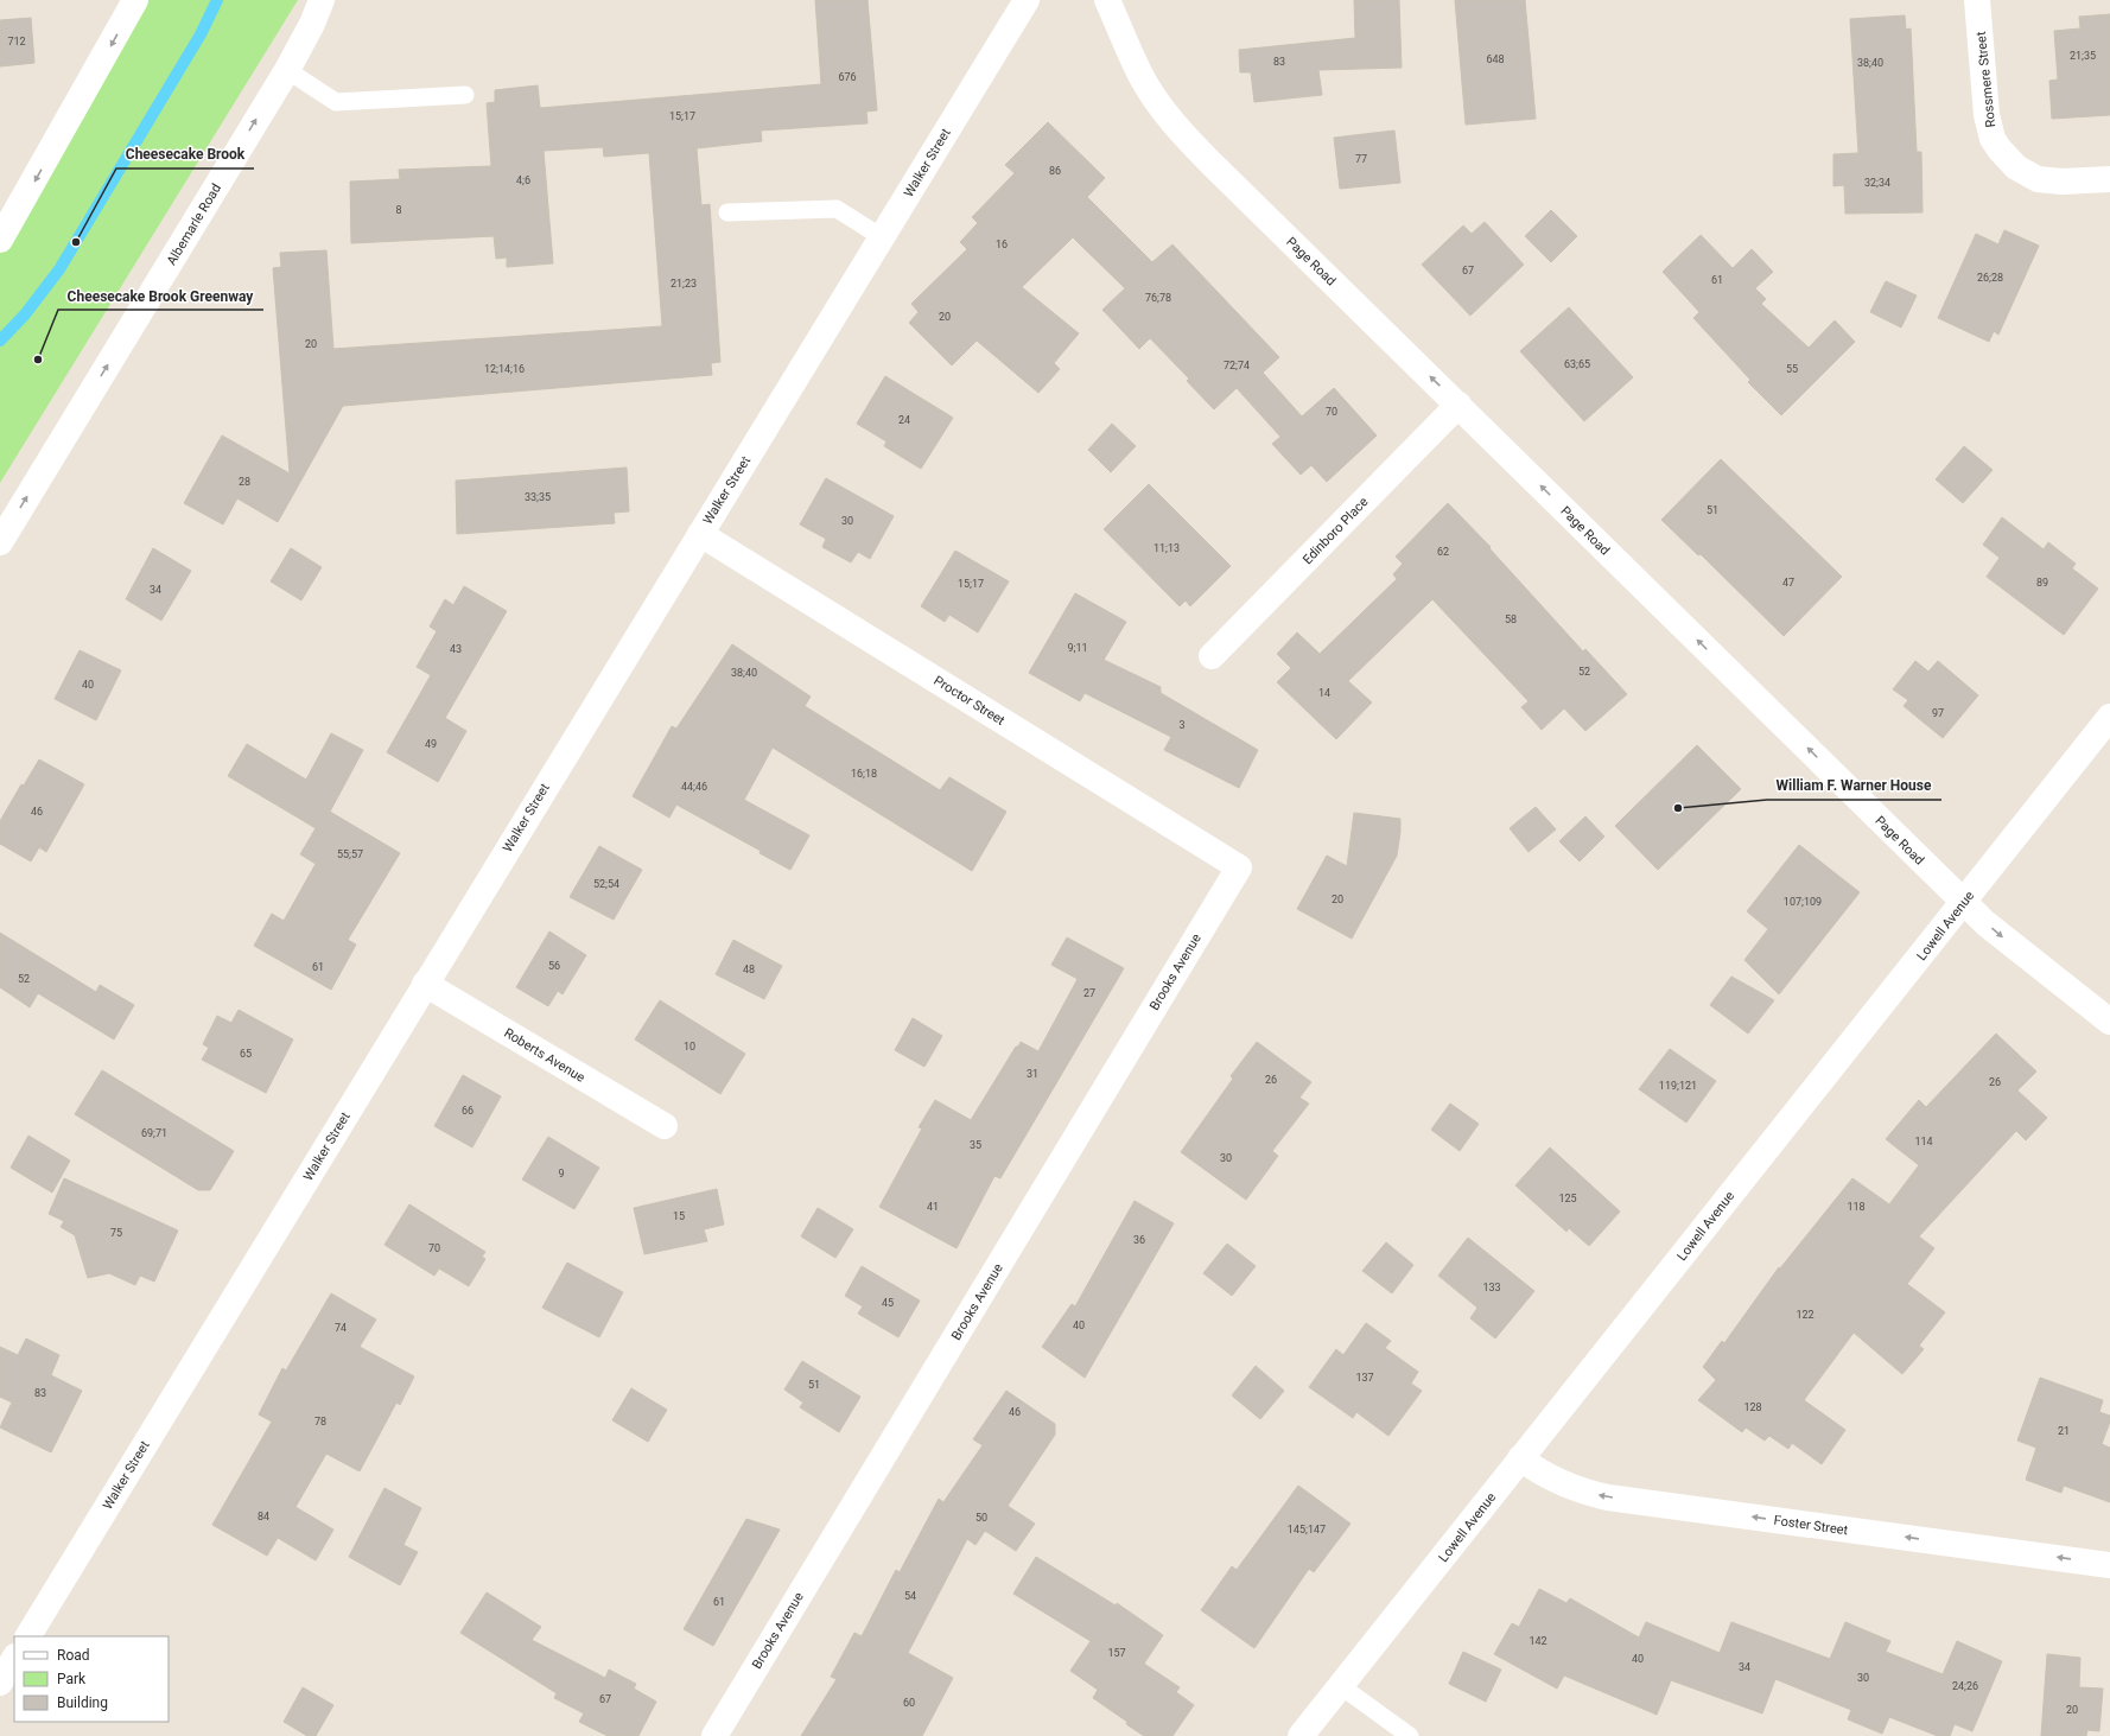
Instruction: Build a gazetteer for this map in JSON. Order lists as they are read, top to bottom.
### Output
{
  "streets": {
    "street": [
      "Rossmere Street",
      "Walker Street",
      "Albemarle Road",
      "Page Road",
      "Edinboro Place",
      "Proctor Street",
      "Lowell Avenue",
      "Brooks Avenue",
      "Roberts Avenue",
      "Foster Street"
    ]
  },
  "crossings": [
    ["Walker Street", "Proctor Street"],
    ["Walker Street", "Roberts Avenue"],
    ["Page Road", "Edinboro Place"],
    ["Page Road", "Lowell Avenue"],
    ["Proctor Street", "Brooks Avenue"],
    ["Lowell Avenue", "Foster Street"]
  ],
  "one_way": ["Foster Street"],
  "places": ["Cheesecake Brook", "Cheesecake Brook Greenway", "William F. Warner House"],
  "house_numbers": [
    "712",
    "21;35",
    "648",
    "83",
    "38;40",
    "676",
    "15;17",
    "77",
    "86",
    "4;6",
    "32;34",
    "8",
    "16",
    "67",
    "26;28",
    "61",
    "21;23",
    "76;78",
    "20",
    "20",
    "63;65",
    "72;74",
    "12;14;16",
    "55",
    "70",
    "24",
    "28",
    "33;35",
    "51",
    "30",
    "11;13",
    "62",
    "47",
    "89",
    "15;17",
    "34",
    "58",
    "9;11",
    "43",
    "52",
    "38;40",
    "40",
    "14",
    "97",
    "3",
    "49",
    "16;18",
    "44;46",
    "46",
    "55;57",
    "52;54",
    "20",
    "107;109",
    "56",
    "61",
    "48",
    "52",
    "27",
    "10",
    "65",
    "31",
    "26",
    "26",
    "119;121",
    "66",
    "69;71",
    "114",
    "35",
    "30",
    "9",
    "125",
    "41",
    "118",
    "15",
    "75",
    "36",
    "70",
    "133",
    "45",
    "122",
    "40",
    "74",
    "137",
    "51",
    "83",
    "128",
    "46",
    "78",
    "21",
    "84",
    "50",
    "145;147",
    "54",
    "61",
    "142",
    "157",
    "40",
    "34",
    "30",
    "24;26",
    "67",
    "60",
    "20"
  ],
  "legend": ["Road", "Park", "Building"]
}
